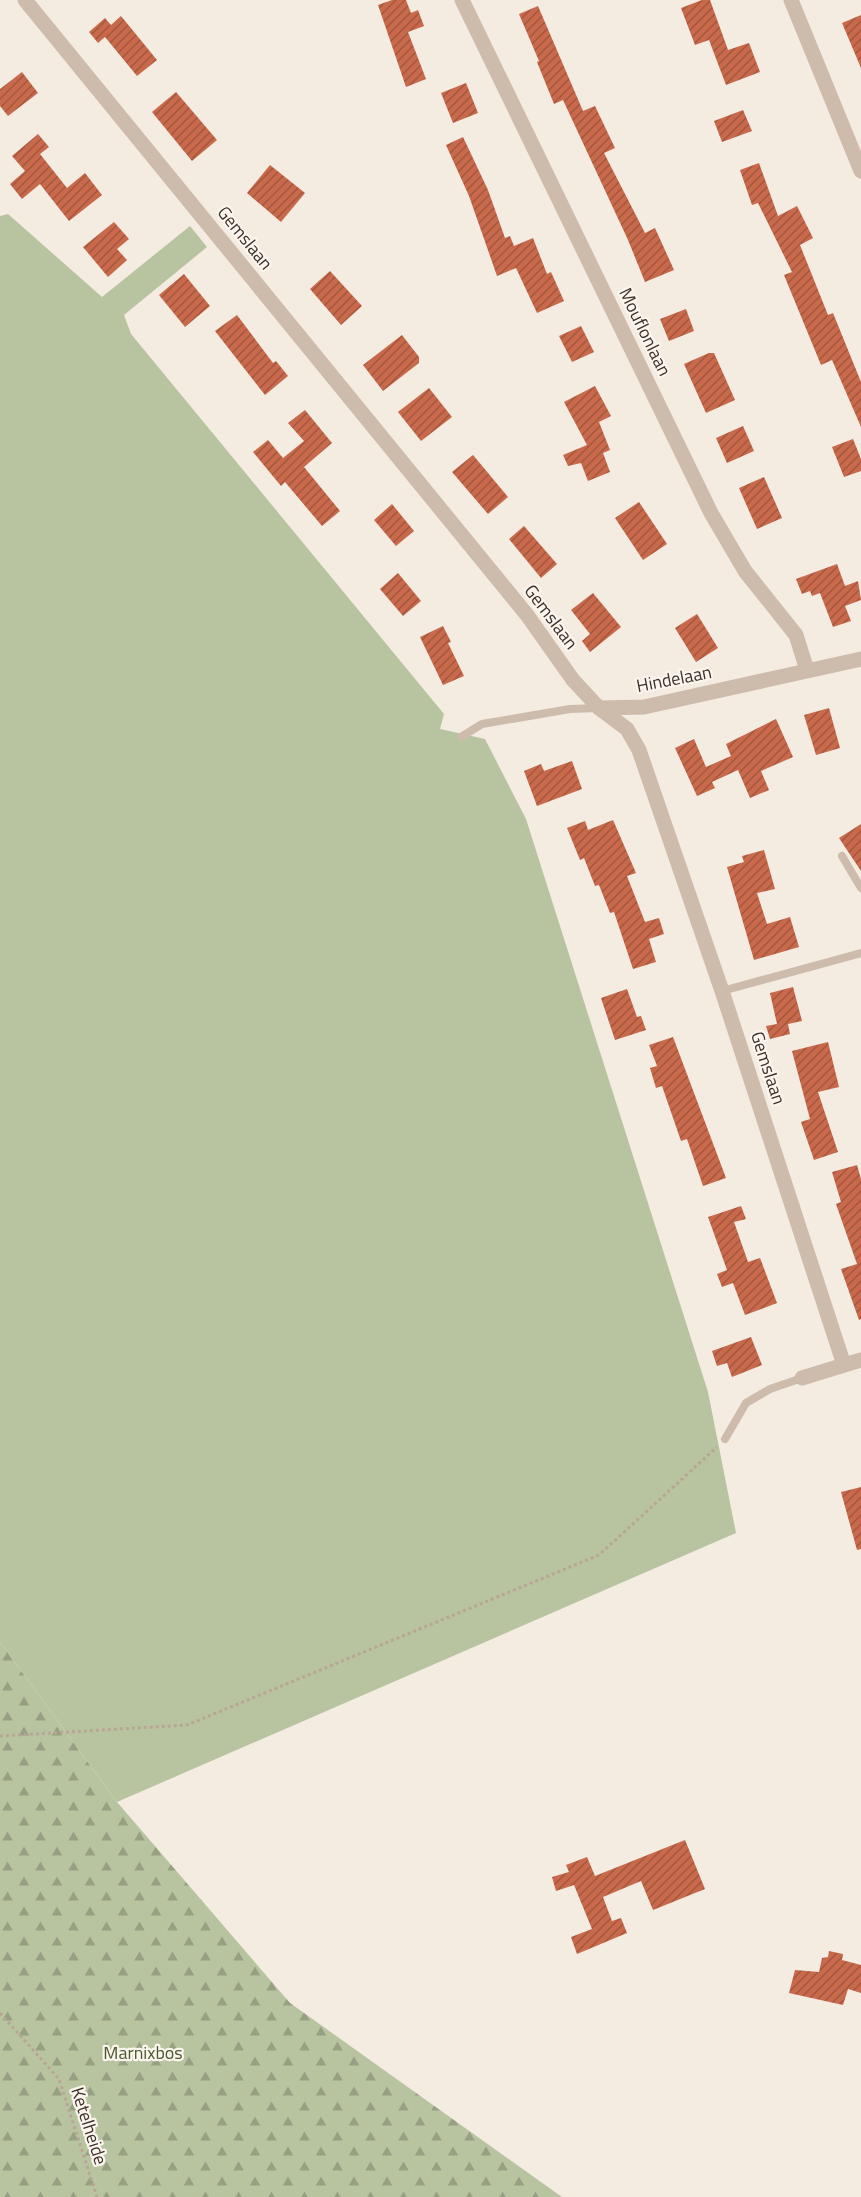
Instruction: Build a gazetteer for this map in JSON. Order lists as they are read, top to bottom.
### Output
{
  "streets": {
    "street": ["Gemslaan", "Mouflonlaan", "Hindelaan"],
    "path": ["Ketelheide"]
  },
  "crossings": [
    ["Gemslaan", "Hindelaan"],
    ["Mouflonlaan", "Hindelaan"]
  ],
  "parks": ["Marnixbos"]
}
